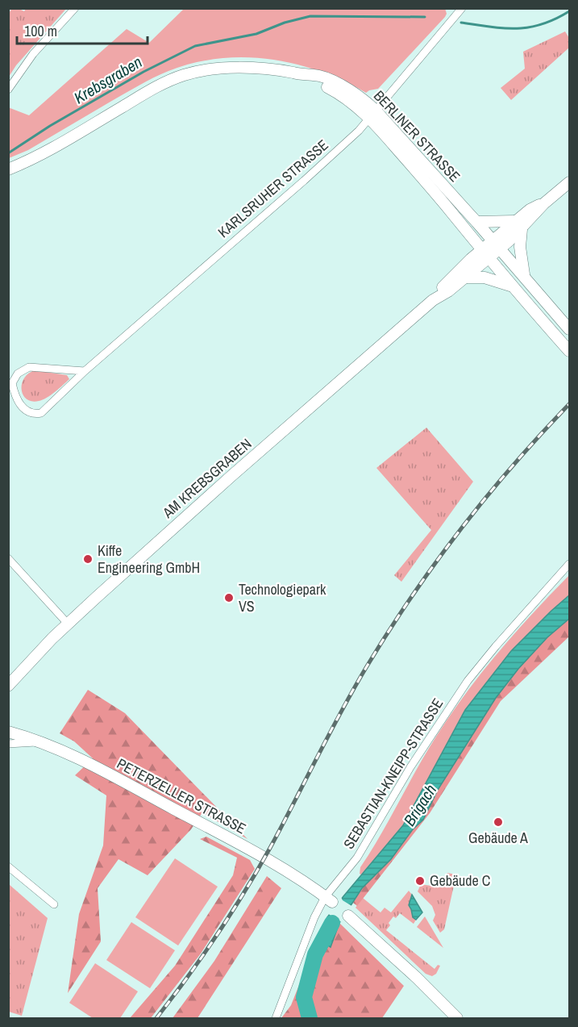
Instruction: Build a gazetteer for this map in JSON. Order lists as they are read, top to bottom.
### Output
{
  "streets": {
    "street": [
      "BERLINER STRASSE",
      "KARLSRUHER STRASSE",
      "AM KREBSGRABEN",
      "SEBASTIAN-KNEIPP-STRASSE",
      "PETERZELLER STRASSE"
    ]
  },
  "crossings": [
    ["BERLINER STRASSE", "KARLSRUHER STRASSE"],
    ["BERLINER STRASSE", "AM KREBSGRABEN"],
    ["SEBASTIAN-KNEIPP-STRASSE", "PETERZELLER STRASSE"]
  ],
  "water": ["Krebsgraben", "Brigach"],
  "places": [
    "Kiffe Engineering GmbH",
    "Technologiepark VS",
    "Gebäude A",
    "Gebäude C"
  ],
  "scale_bar": "100 m"
}
